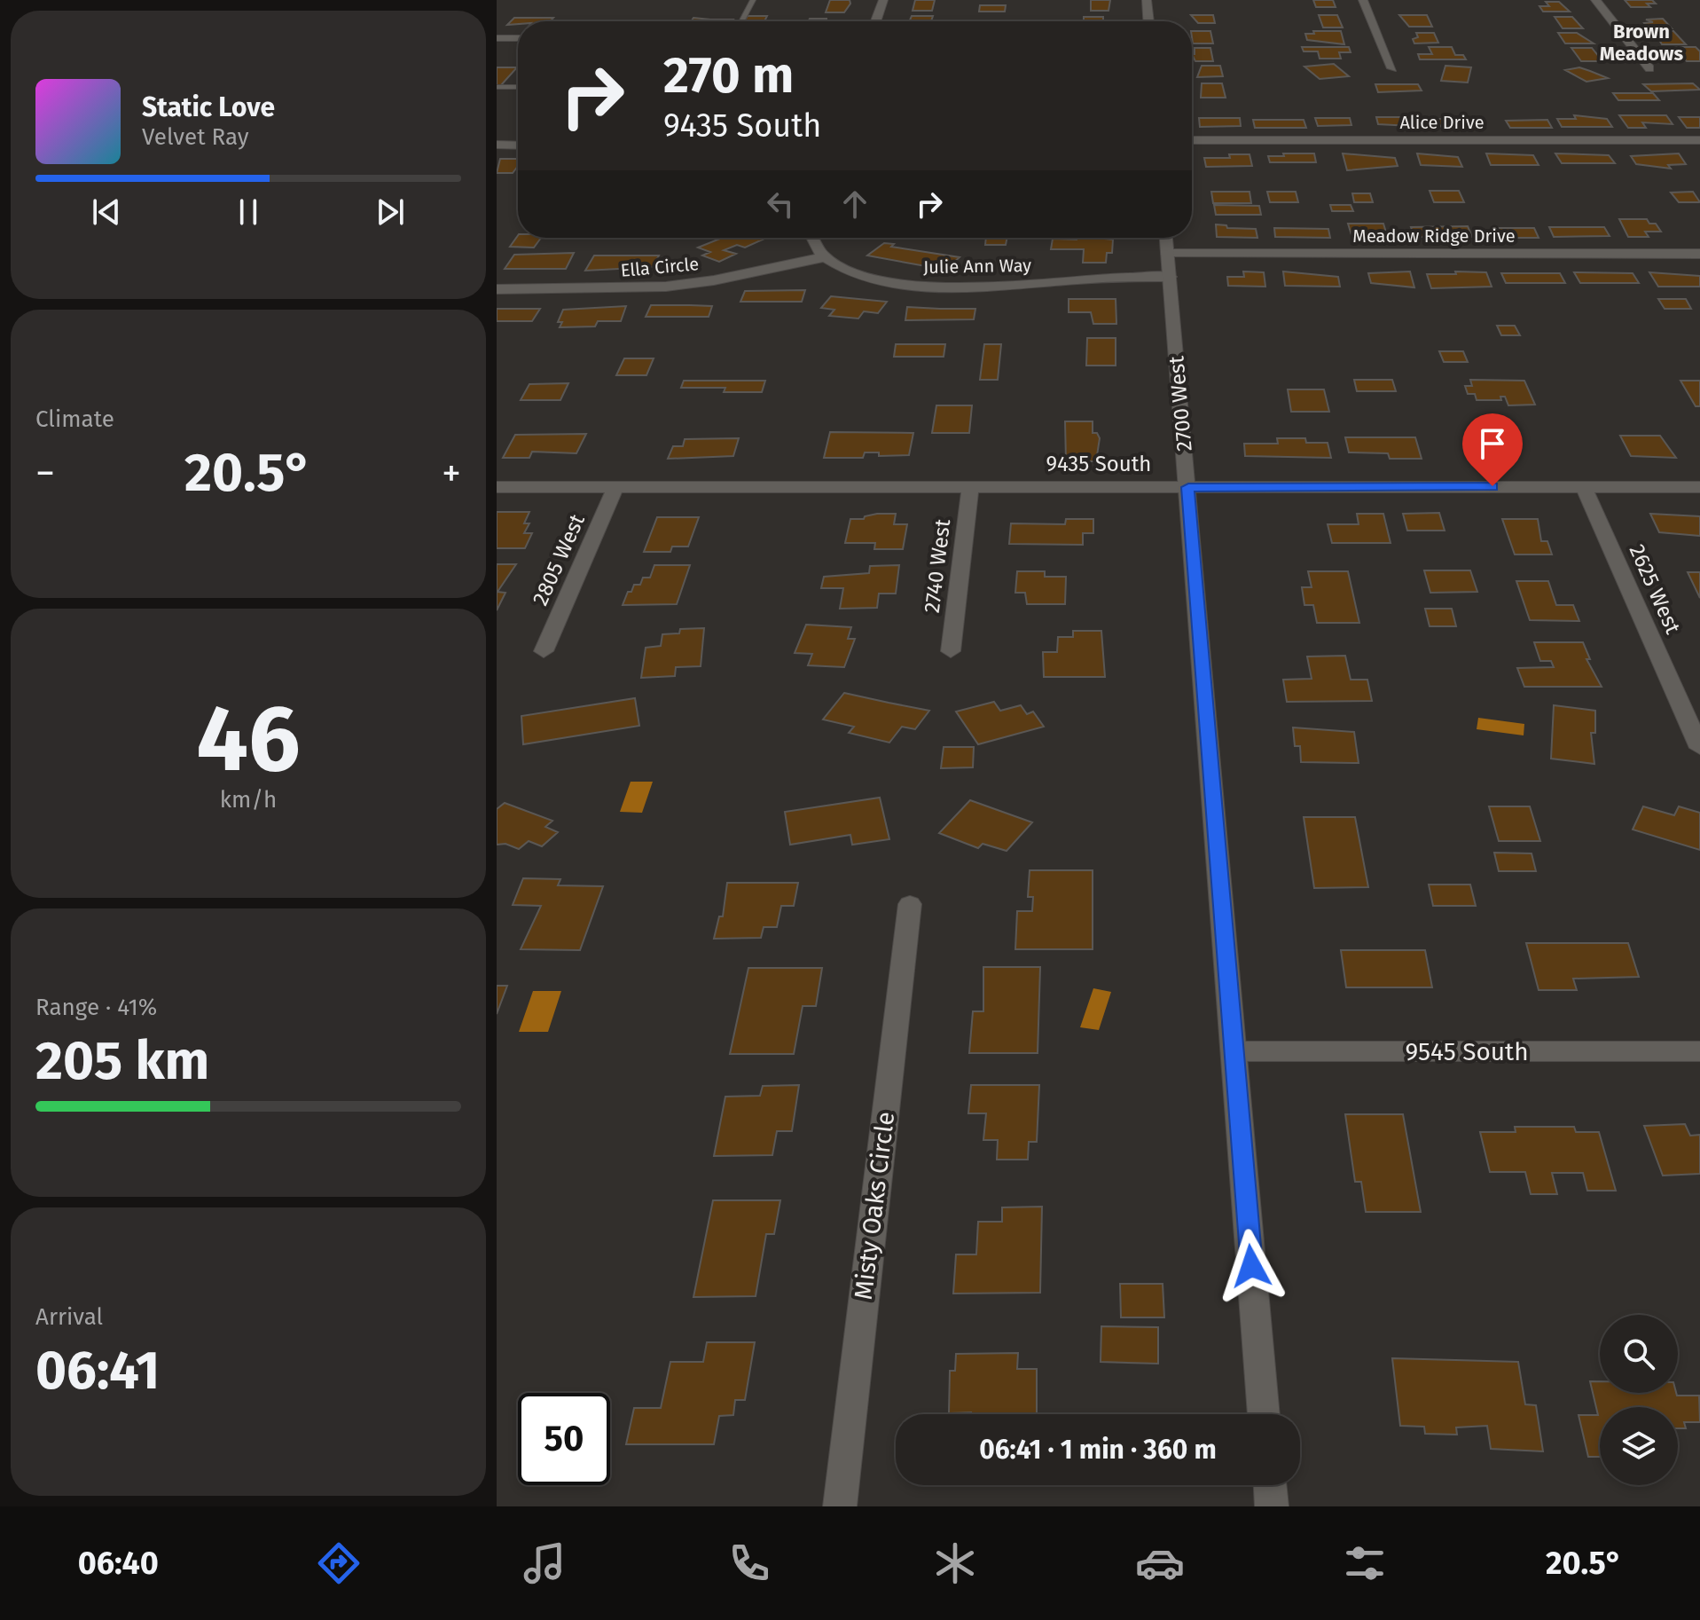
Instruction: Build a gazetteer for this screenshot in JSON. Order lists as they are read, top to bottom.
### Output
{
  "streets": {
    "street": [
      "Alice Drive",
      "Meadow Ridge Drive",
      "Julie Ann Way",
      "Ella Circle",
      "2700 West",
      "9435 South",
      "2805 West",
      "2740 West",
      "2625 West",
      "9545 South",
      "Misty Oaks Circle"
    ]
  },
  "crossings": [
    ["Meadow Ridge Drive", "2700 West"],
    ["Julie Ann Way", "Ella Circle"],
    ["Julie Ann Way", "2700 West"],
    ["2700 West", "9435 South"],
    ["2700 West", "9545 South"],
    ["9435 South", "2805 West"],
    ["9435 South", "2740 West"],
    ["9435 South", "2625 West"]
  ],
  "districts": ["Brown Meadows"],
  "page": {
    "turn": ["270 m", "9435 South"],
    "song": ["Static Love", "Velvet Ray"],
    "tile": [
      "Climate",
      ["46", "km/h"],
      ["Range · 41%", "205 km"],
      ["Arrival", "06:41"]
    ],
    "heat": ["−", "20.5°", "+"],
    "limit": "50",
    "trip": "06:41 · 1 min · 360 m",
    "tabs": ["06:40", "20.5°"]
  }
}
